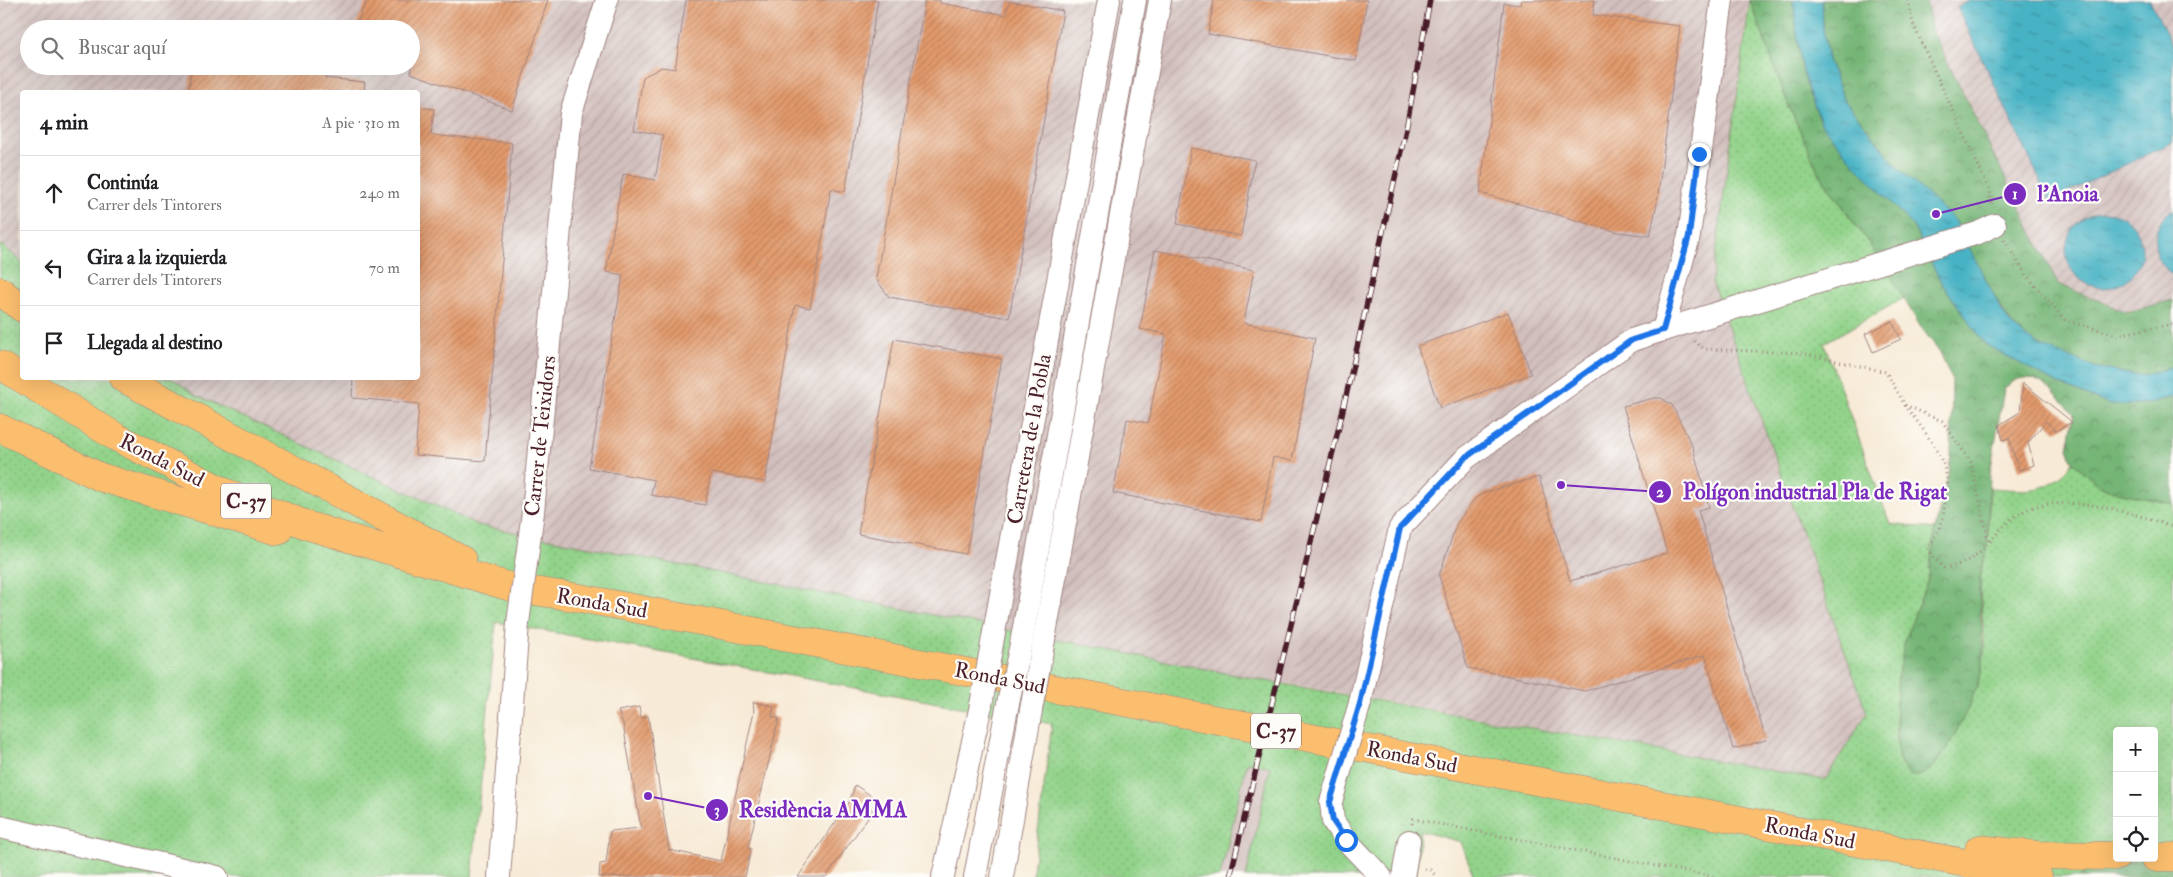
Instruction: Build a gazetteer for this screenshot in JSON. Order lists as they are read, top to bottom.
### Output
{
  "streets": {
    "highway": ["Ronda Sud", "C-37"],
    "street": ["Carrer de Teixidors", "Carretera de la Pobla"]
  },
  "crossings": [
    ["Ronda Sud", "C-37"]
  ],
  "places": ["l'Anoia", "Polígon industrial Pla de Rigat", "Residència AMMA"],
  "page": {
    "search": "Buscar aquí",
    "heading": ["4 min", "A pie · 310 m"],
    "list": [
      ["Continúa", "Carrer dels Tintorers", "240 m"],
      ["Gira a la izquierda", "Carrer dels Tintorers", "70 m"],
      "Llegada al destino"
    ],
    "map_buttons": ["+", "−"]
  }
}
